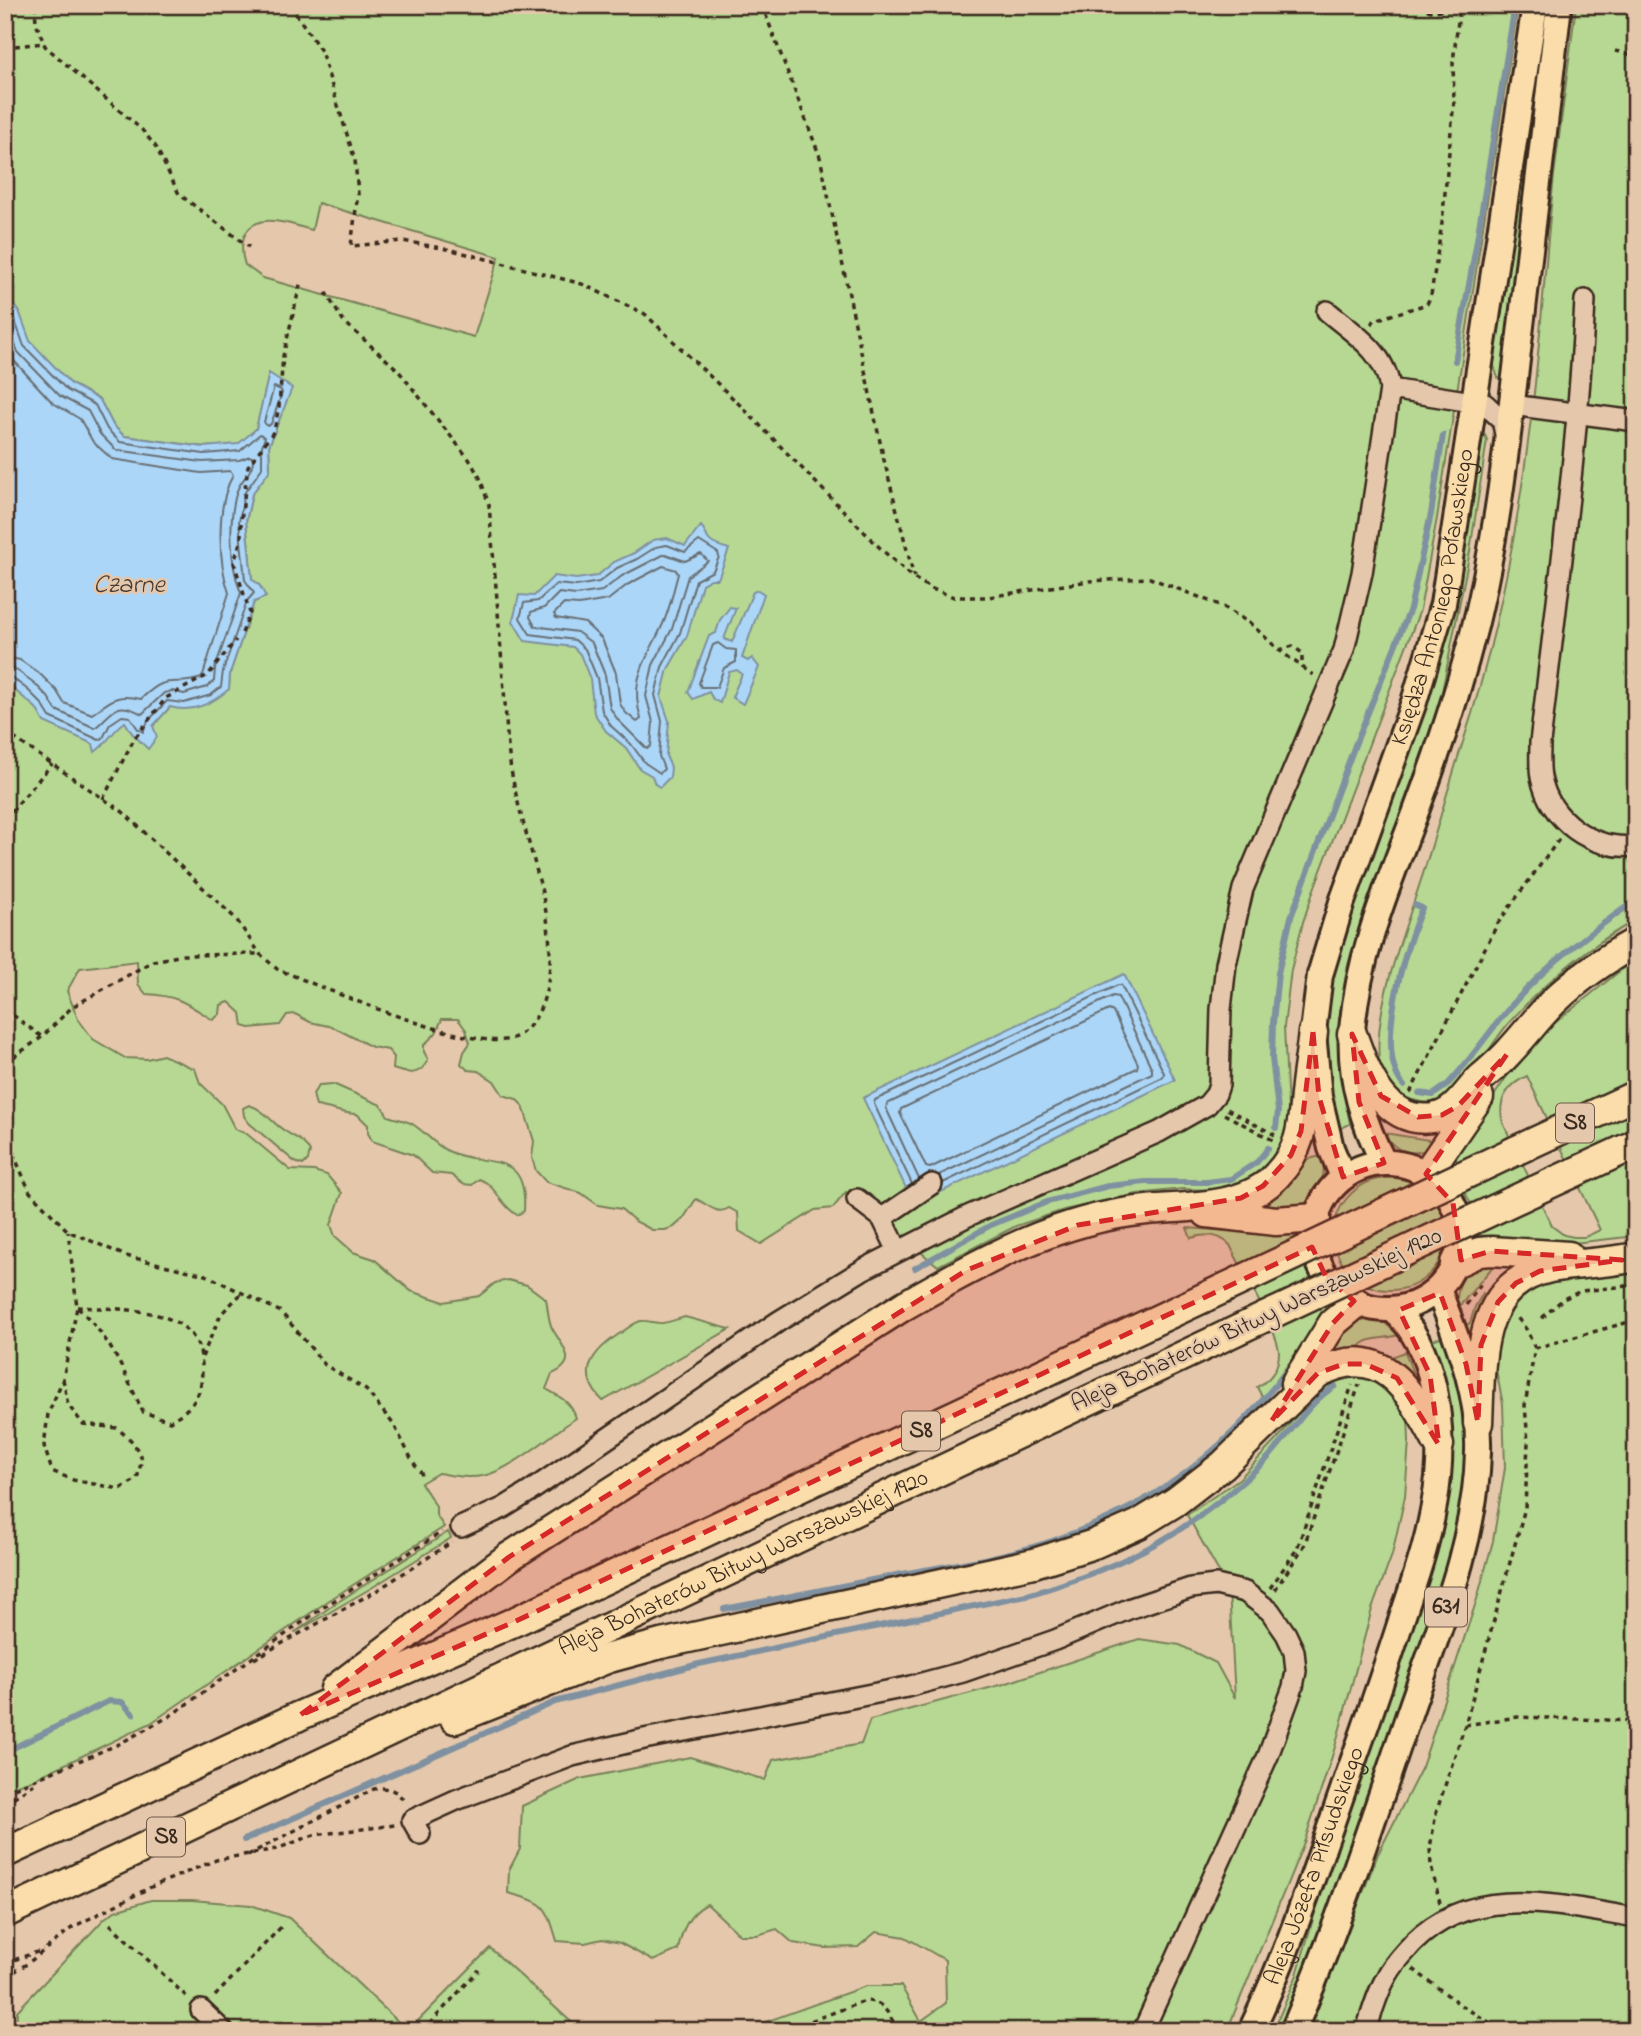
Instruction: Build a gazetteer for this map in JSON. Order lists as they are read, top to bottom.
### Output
{
  "streets": {
    "highway": ["S8", "Aleja Bohaterów Bitwy Warszawskiej 1920"],
    "main road": ["Księdza Antoniego Poławskiego", "631", "Aleja Józefa Piłsudskiego"]
  },
  "crossings": [
    ["Księdza Antoniego Poławskiego", "631"],
    ["631", "Aleja Józefa Piłsudskiego"]
  ],
  "water": ["Czarne"]
}
